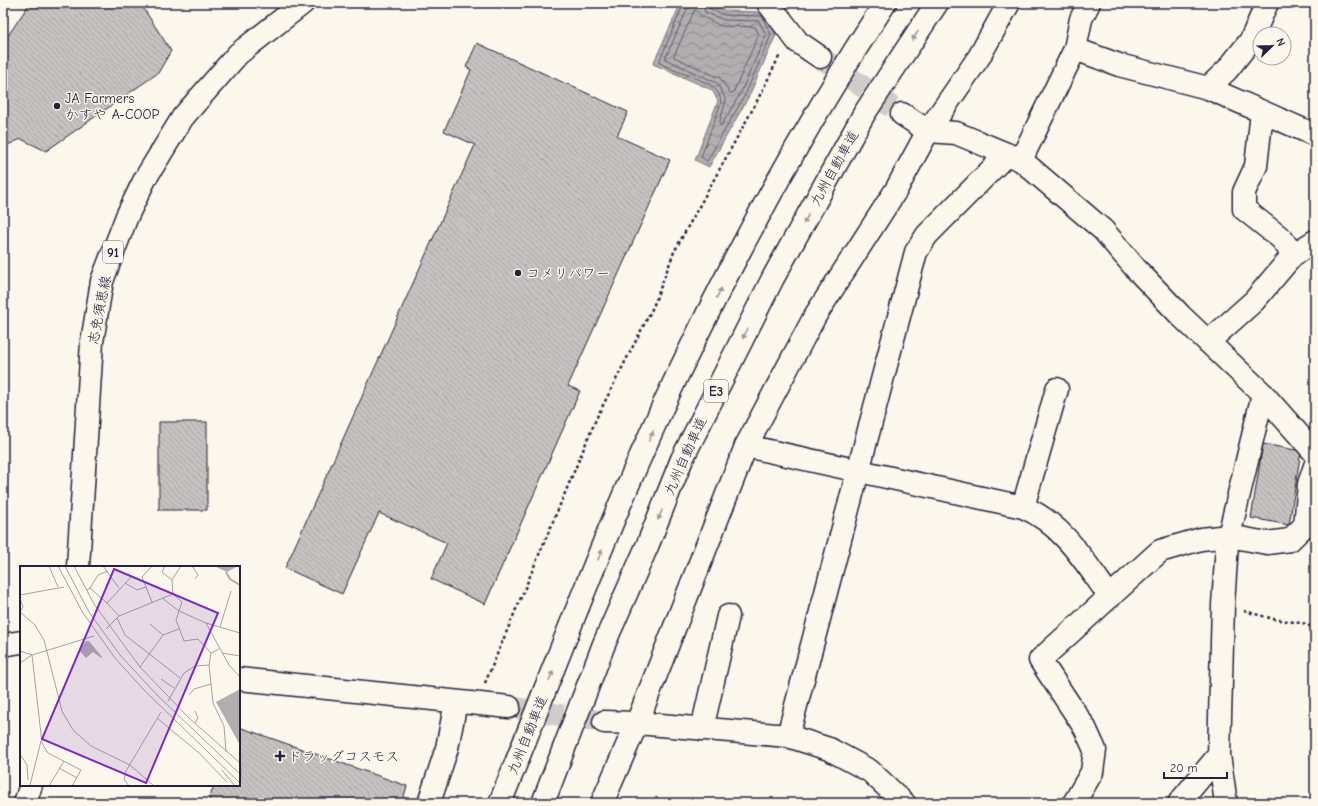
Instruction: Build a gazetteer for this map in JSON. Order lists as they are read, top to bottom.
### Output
{
  "streets": {
    "main road": [
      "九州自動車道",
      "91",
      "志免須恵線",
      "E3"
    ]
  },
  "places": {
    "other": ["JA Farmers かすや A-COOP", "コメリパワー"],
    "health": ["ドラッグコスモス"]
  },
  "scale_bar": "20 m",
  "north": "top right"
}
